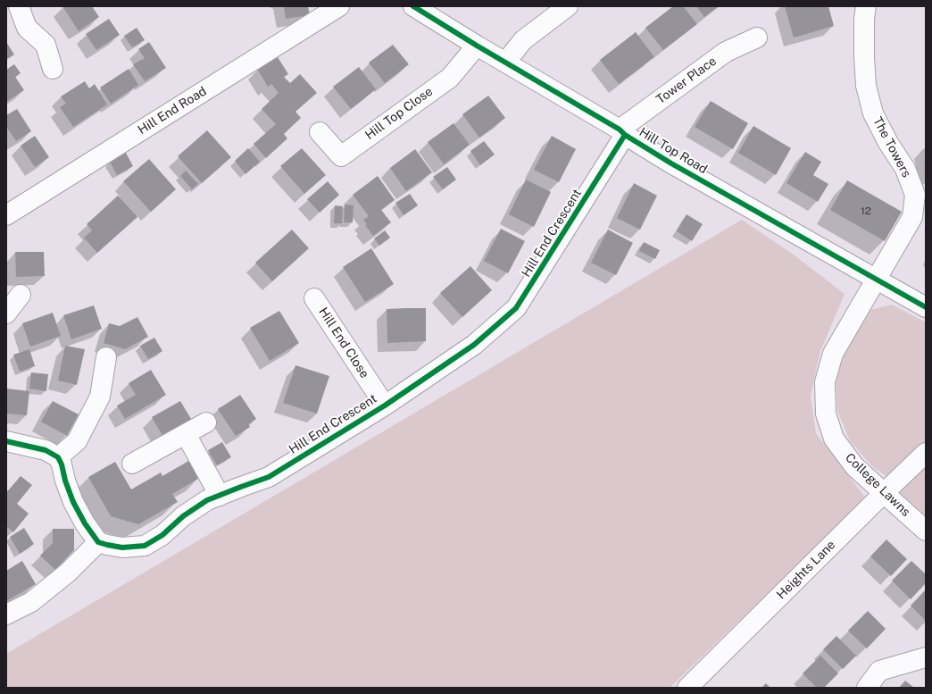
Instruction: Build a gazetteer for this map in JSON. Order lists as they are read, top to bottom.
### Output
{
  "streets": {
    "street": [
      "Tower Place",
      "Hill End Road",
      "Hill Top Close",
      "The Towers",
      "Hill Top Road",
      "Hill End Crescent",
      "Hill End Close",
      "College Lawns",
      "Heights Lane"
    ]
  },
  "crossings": [
    ["Tower Place", "Hill Top Road"],
    ["Tower Place", "Hill End Crescent"],
    ["Hill Top Close", "Hill Top Road"],
    ["The Towers", "Hill Top Road"],
    ["The Towers", "College Lawns"],
    ["Hill Top Road", "Hill End Crescent"],
    ["Hill Top Road", "College Lawns"],
    ["Hill End Crescent", "Hill End Close"],
    ["College Lawns", "Heights Lane"]
  ],
  "house_numbers": ["12"]
}
